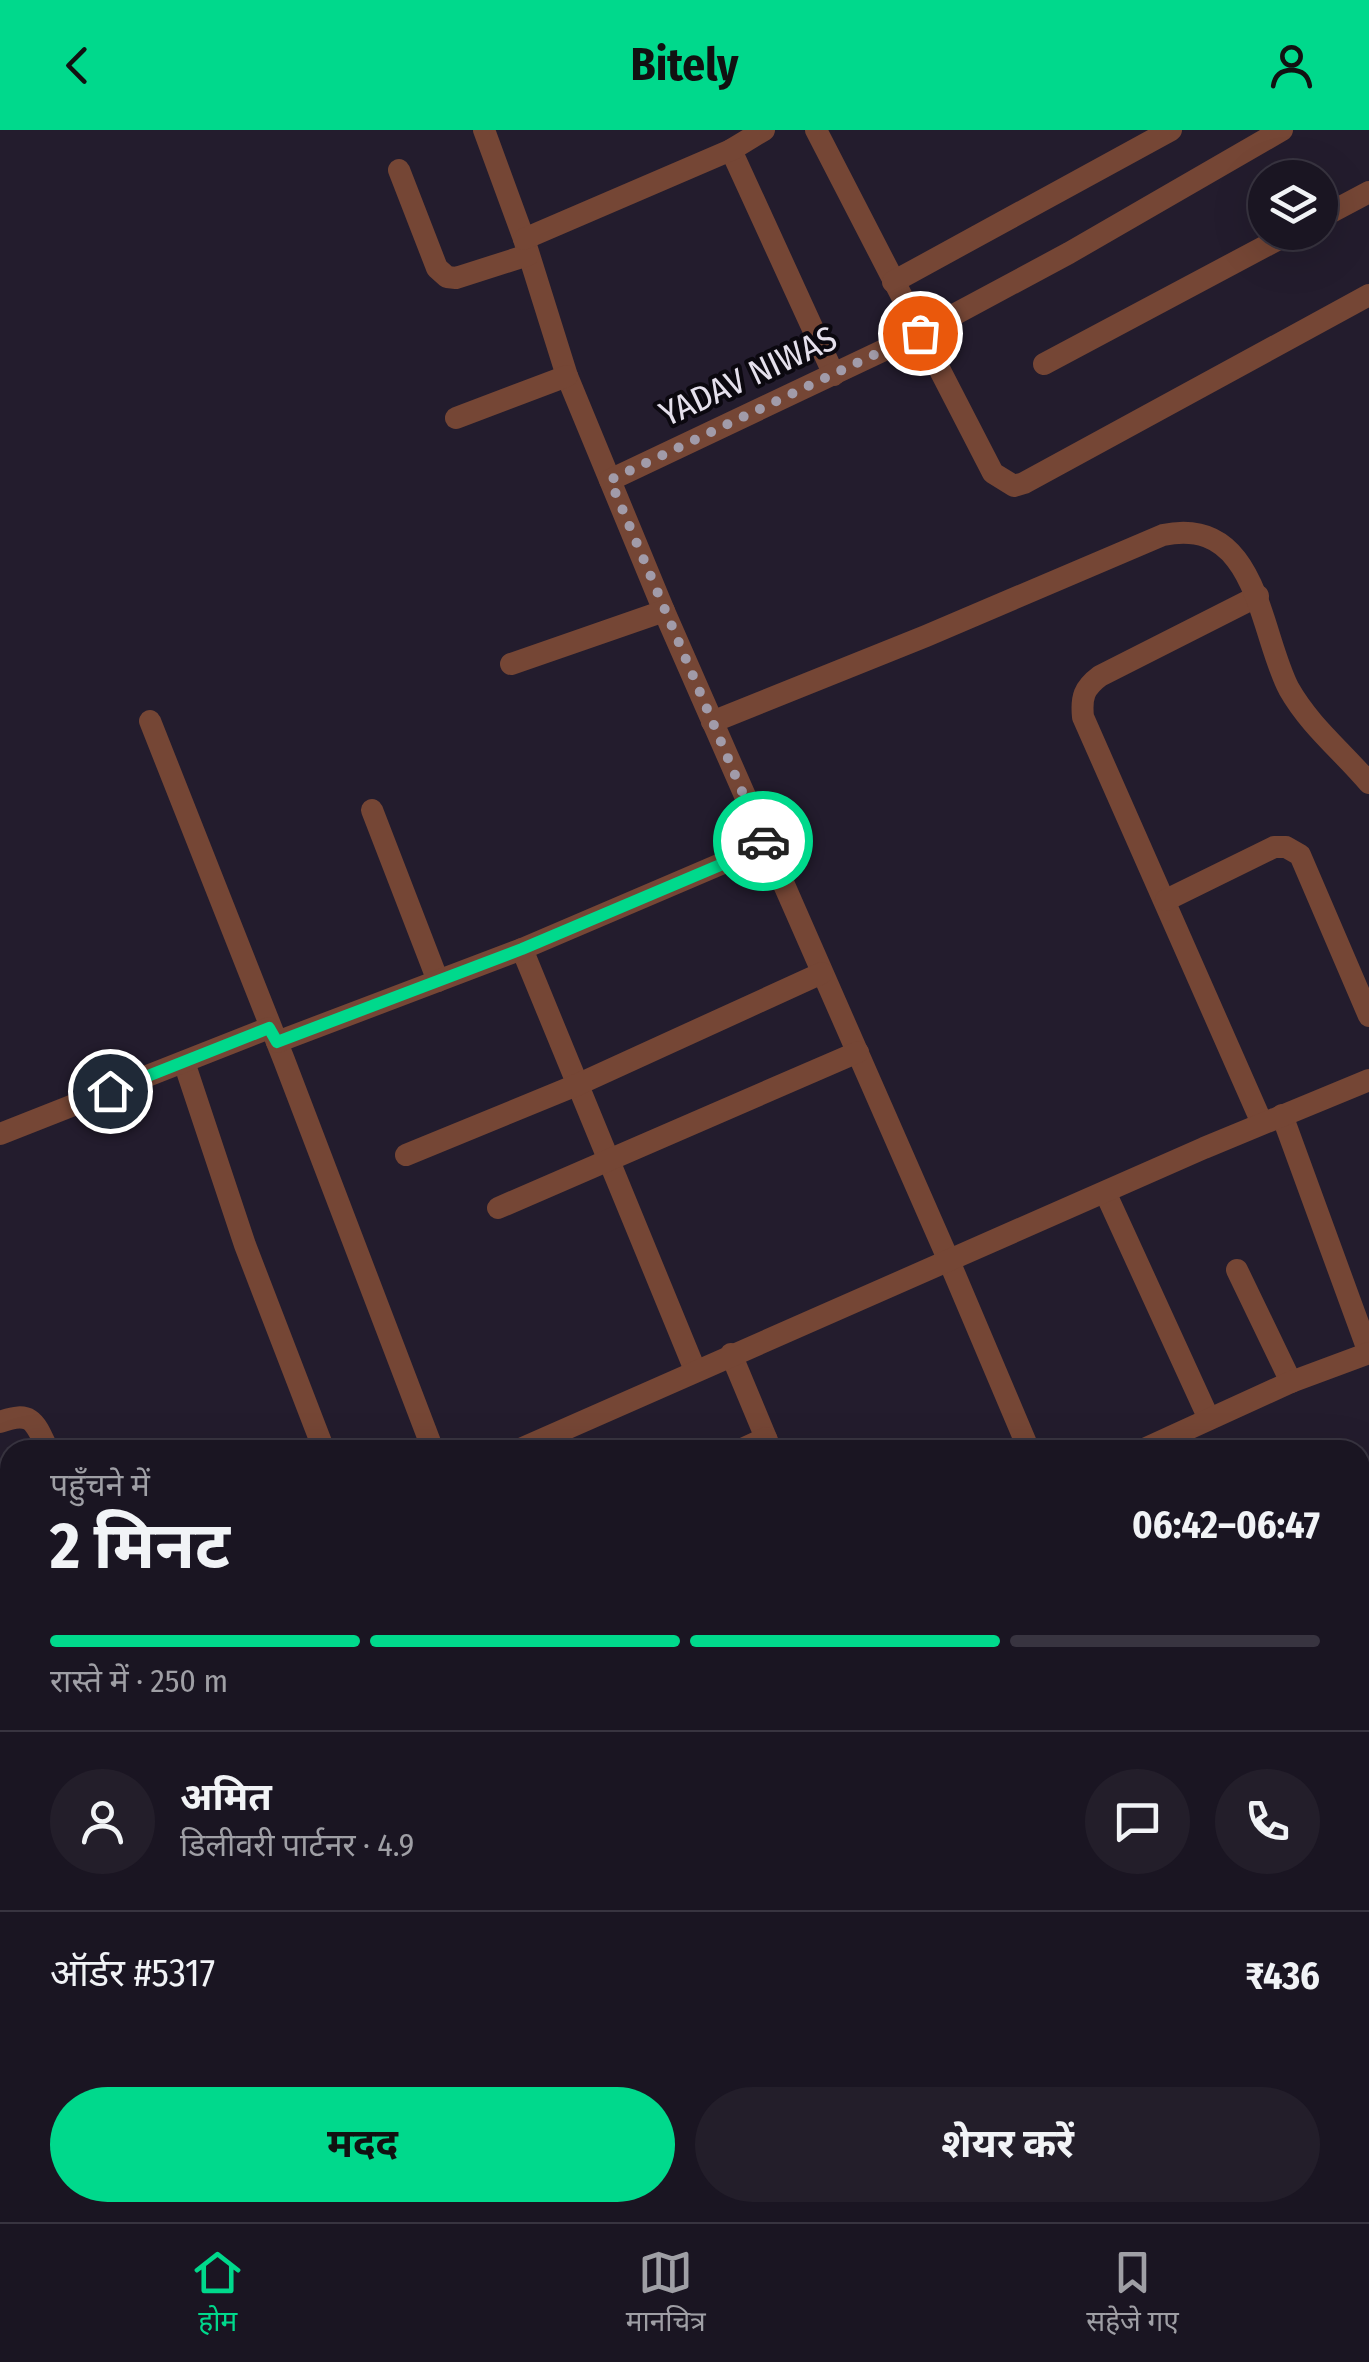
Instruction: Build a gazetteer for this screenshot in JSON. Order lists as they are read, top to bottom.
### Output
{
  "streets": {
    "street": ["YADAV NIWAS"]
  },
  "page": {
    "header": "Bitely",
    "heading": ["2 मिनट", "पहुँचने में", "06:42–06:47"],
    "panel": [
      "अमित",
      "डिलीवरी पार्टनर · 4.9",
      "ऑर्डर #5317",
      "₹436"
    ],
    "bar": "रास्ते में · 250 m",
    "buttons": ["मदद", "शेयर करें"],
    "tabs": ["होम", "मानचित्र", "सहेजे गए"]
  }
}
